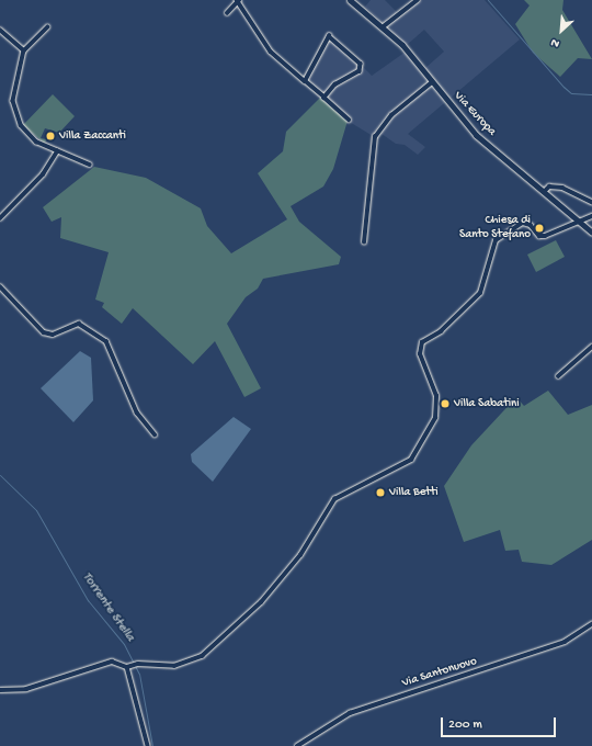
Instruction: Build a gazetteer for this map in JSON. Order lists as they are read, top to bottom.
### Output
{
  "streets": {
    "main road": ["Via Europa"],
    "street": ["Via Santonuovo"]
  },
  "water": ["Torrente Stella"],
  "places": [
    "Villa Zaccanti",
    "Chiesa di Santo Stefano",
    "Villa Sabatini",
    "Villa Betti"
  ],
  "scale_bar": "200 m",
  "north": "bottom left"
}
